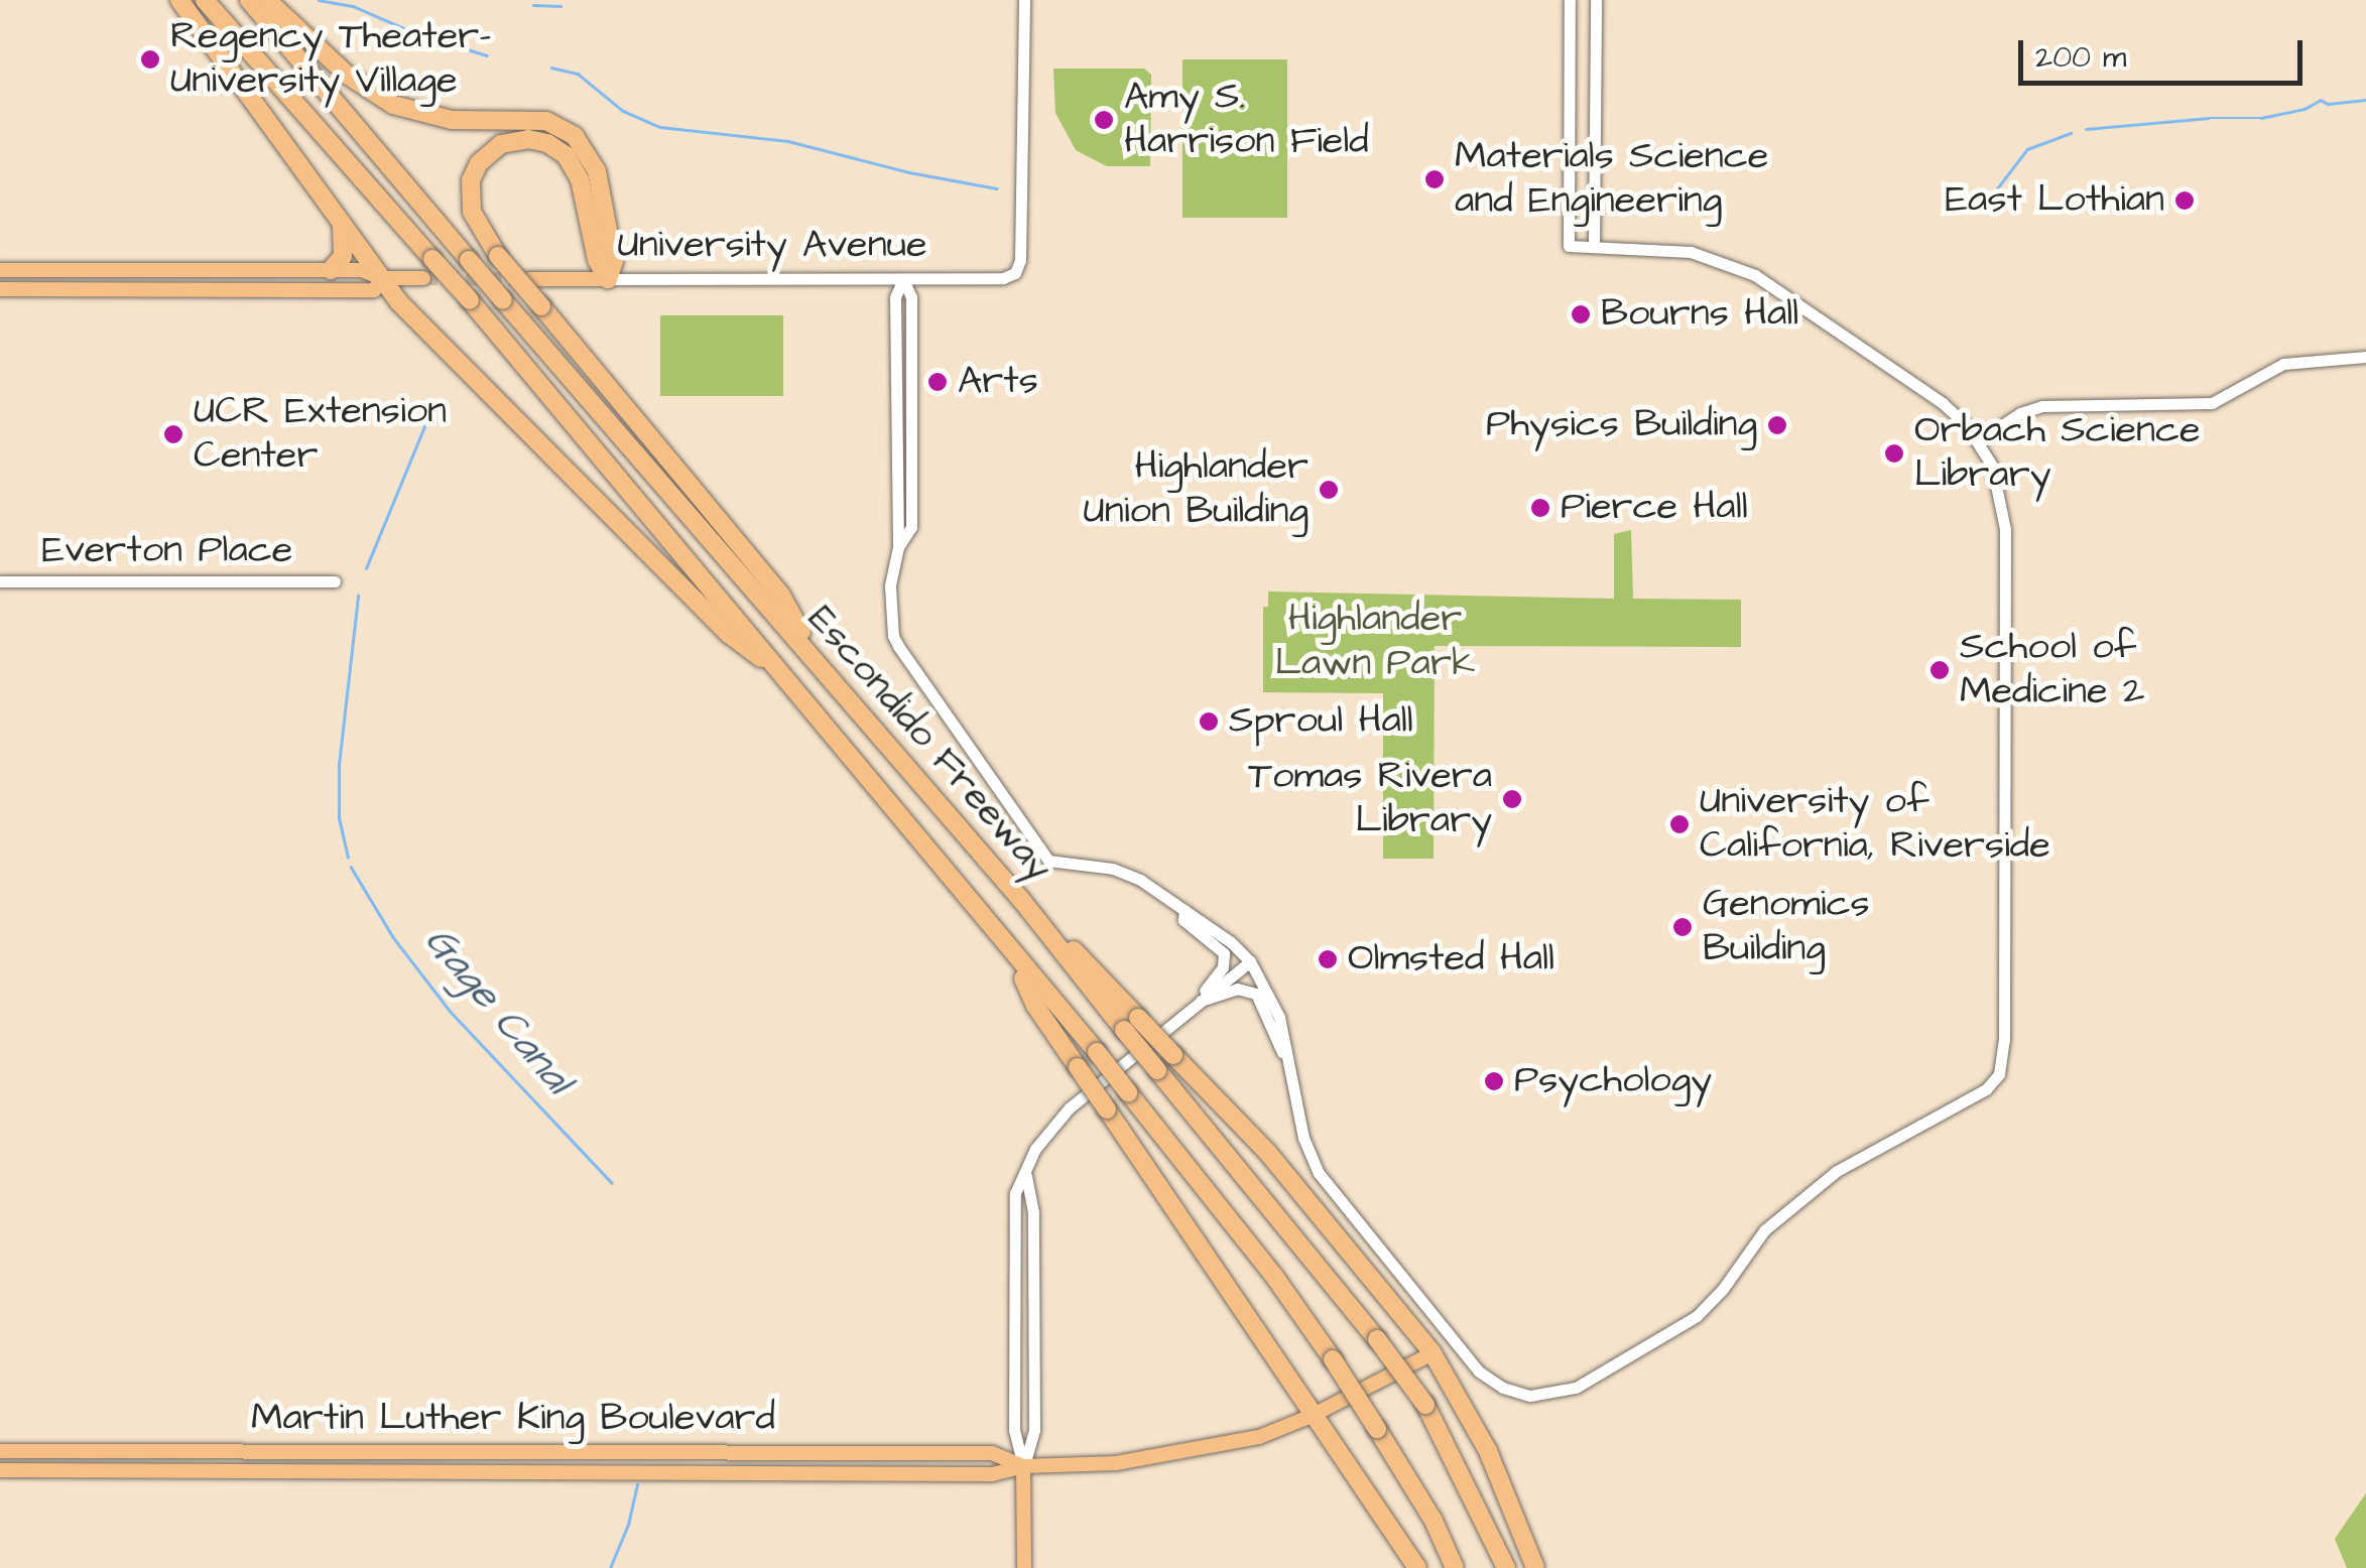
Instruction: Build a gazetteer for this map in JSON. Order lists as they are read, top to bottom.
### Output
{
  "streets": {
    "highway": ["Escondido Freeway"],
    "main road": ["University Avenue", "Martin Luther King Boulevard"],
    "street": ["Everton Place"]
  },
  "water": ["Gage Canal"],
  "parks": ["Highlander Lawn Park"],
  "places": [
    "Regency Theater- University Village",
    "Amy S. Harrison Field",
    "Materials Science and Engineering",
    "East Lothian",
    "Bourns Hall",
    "Arts",
    "Physics Building",
    "UCR Extension Center",
    "Orbach Science Library",
    "Highlander Union Building",
    "Pierce Hall",
    "School of Medicine 2",
    "Sproul Hall",
    "Tomas Rivera Library",
    "University of California, Riverside",
    "Genomics Building",
    "Olmsted Hall",
    "Psychology"
  ],
  "scale_bar": "200 m"
}
